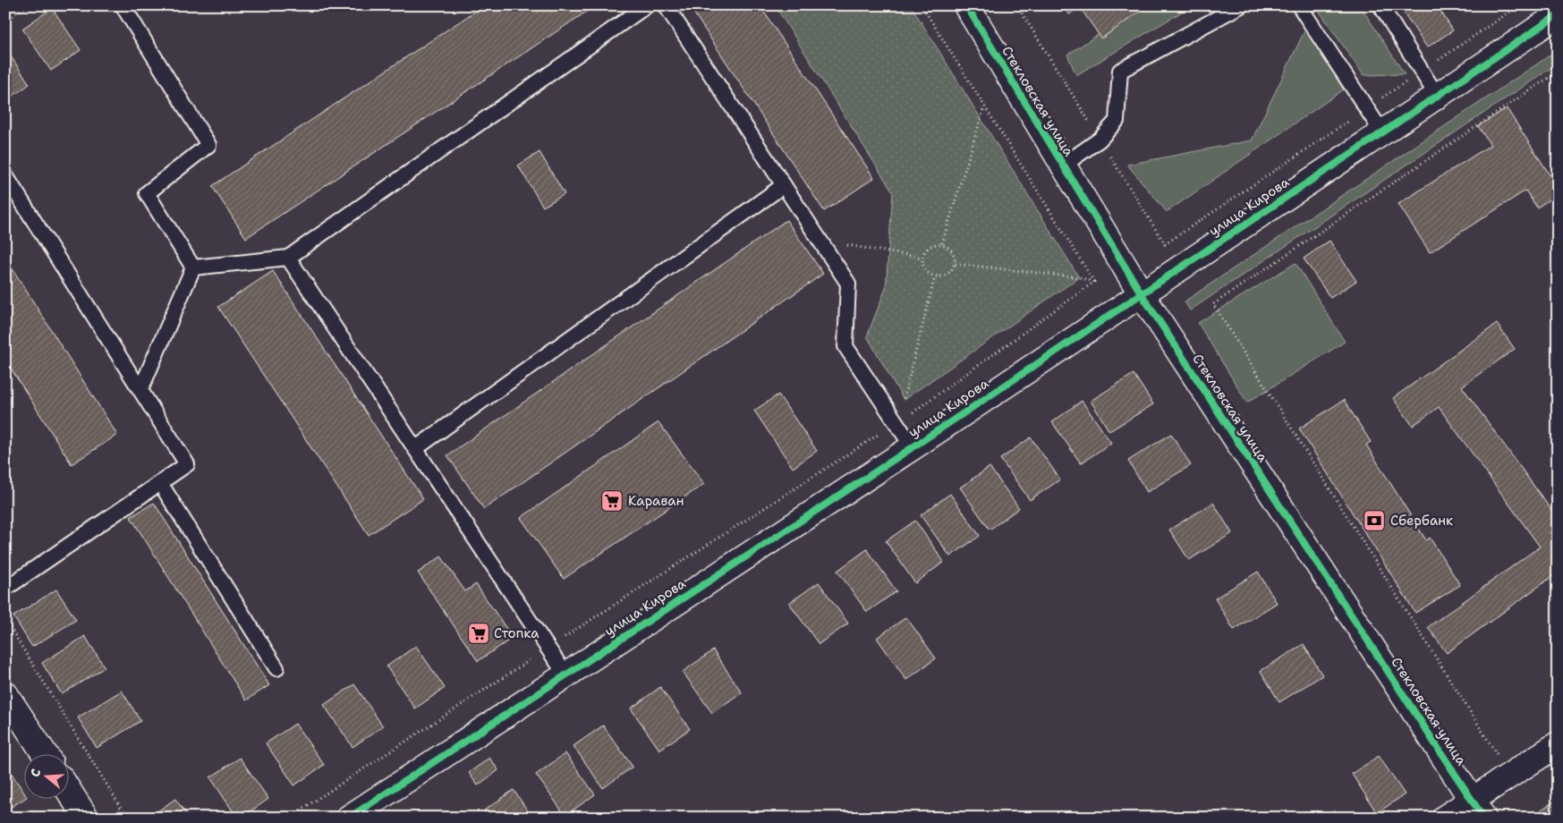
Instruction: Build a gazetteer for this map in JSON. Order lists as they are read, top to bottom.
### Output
{
  "streets": {
    "street": ["Стекловская улица", "улица Кирова"]
  },
  "crossings": [
    ["Стекловская улица", "улица Кирова"]
  ],
  "places": {
    "supermarket": ["Караван", "Стопка"],
    "bank": ["Сбербанк"]
  },
  "north": "left"
}
